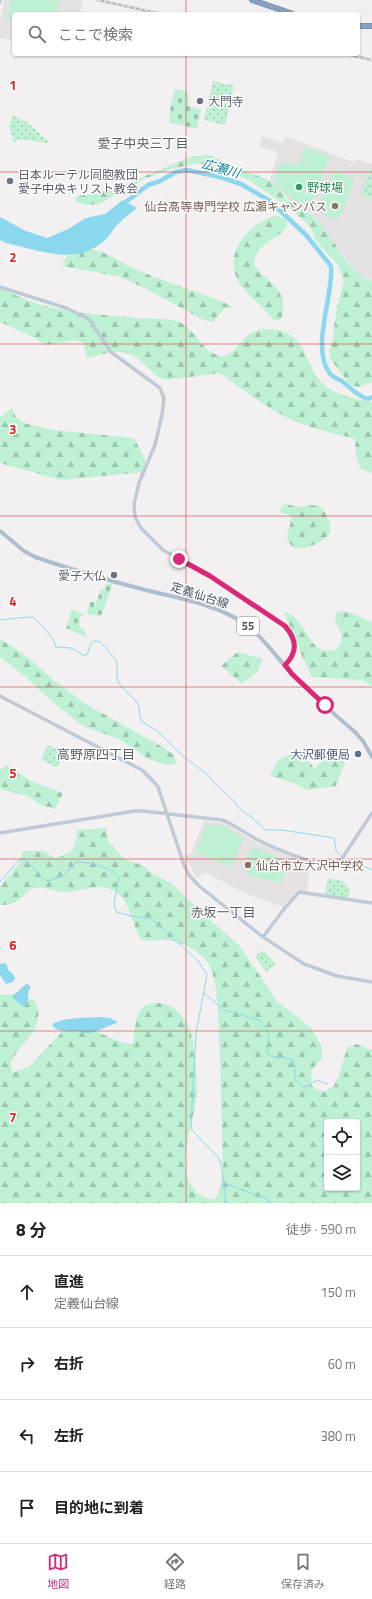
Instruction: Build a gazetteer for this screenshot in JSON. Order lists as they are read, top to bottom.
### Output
{
  "streets": {
    "main road": ["定義仙台線", "55"]
  },
  "districts": ["愛子中央三丁目", "高野原四丁目", "赤坂一丁目"],
  "water": ["広瀬川"],
  "places": [
    "大門寺",
    "日本ルーテル同胞教団 愛子中央キリスト教会",
    "野球場",
    "仙台高等専門学校 広瀬キャンパス",
    "愛子大仏",
    "大沢郵便局",
    "仙台市立大沢中学校"
  ],
  "page": {
    "search": "ここで検索",
    "heading": ["8 分", "徒歩 · 590 m"],
    "list": [
      ["直進", "定義仙台線", "150 m"],
      ["右折", "60 m"],
      ["左折", "380 m"],
      "目的地に到着"
    ],
    "nav": ["地図", "経路", "保存済み"]
  },
  "grid": {
    "rows": [
      "1",
      "2",
      "3",
      "4",
      "5",
      "6",
      "7"
    ]
  }
}
